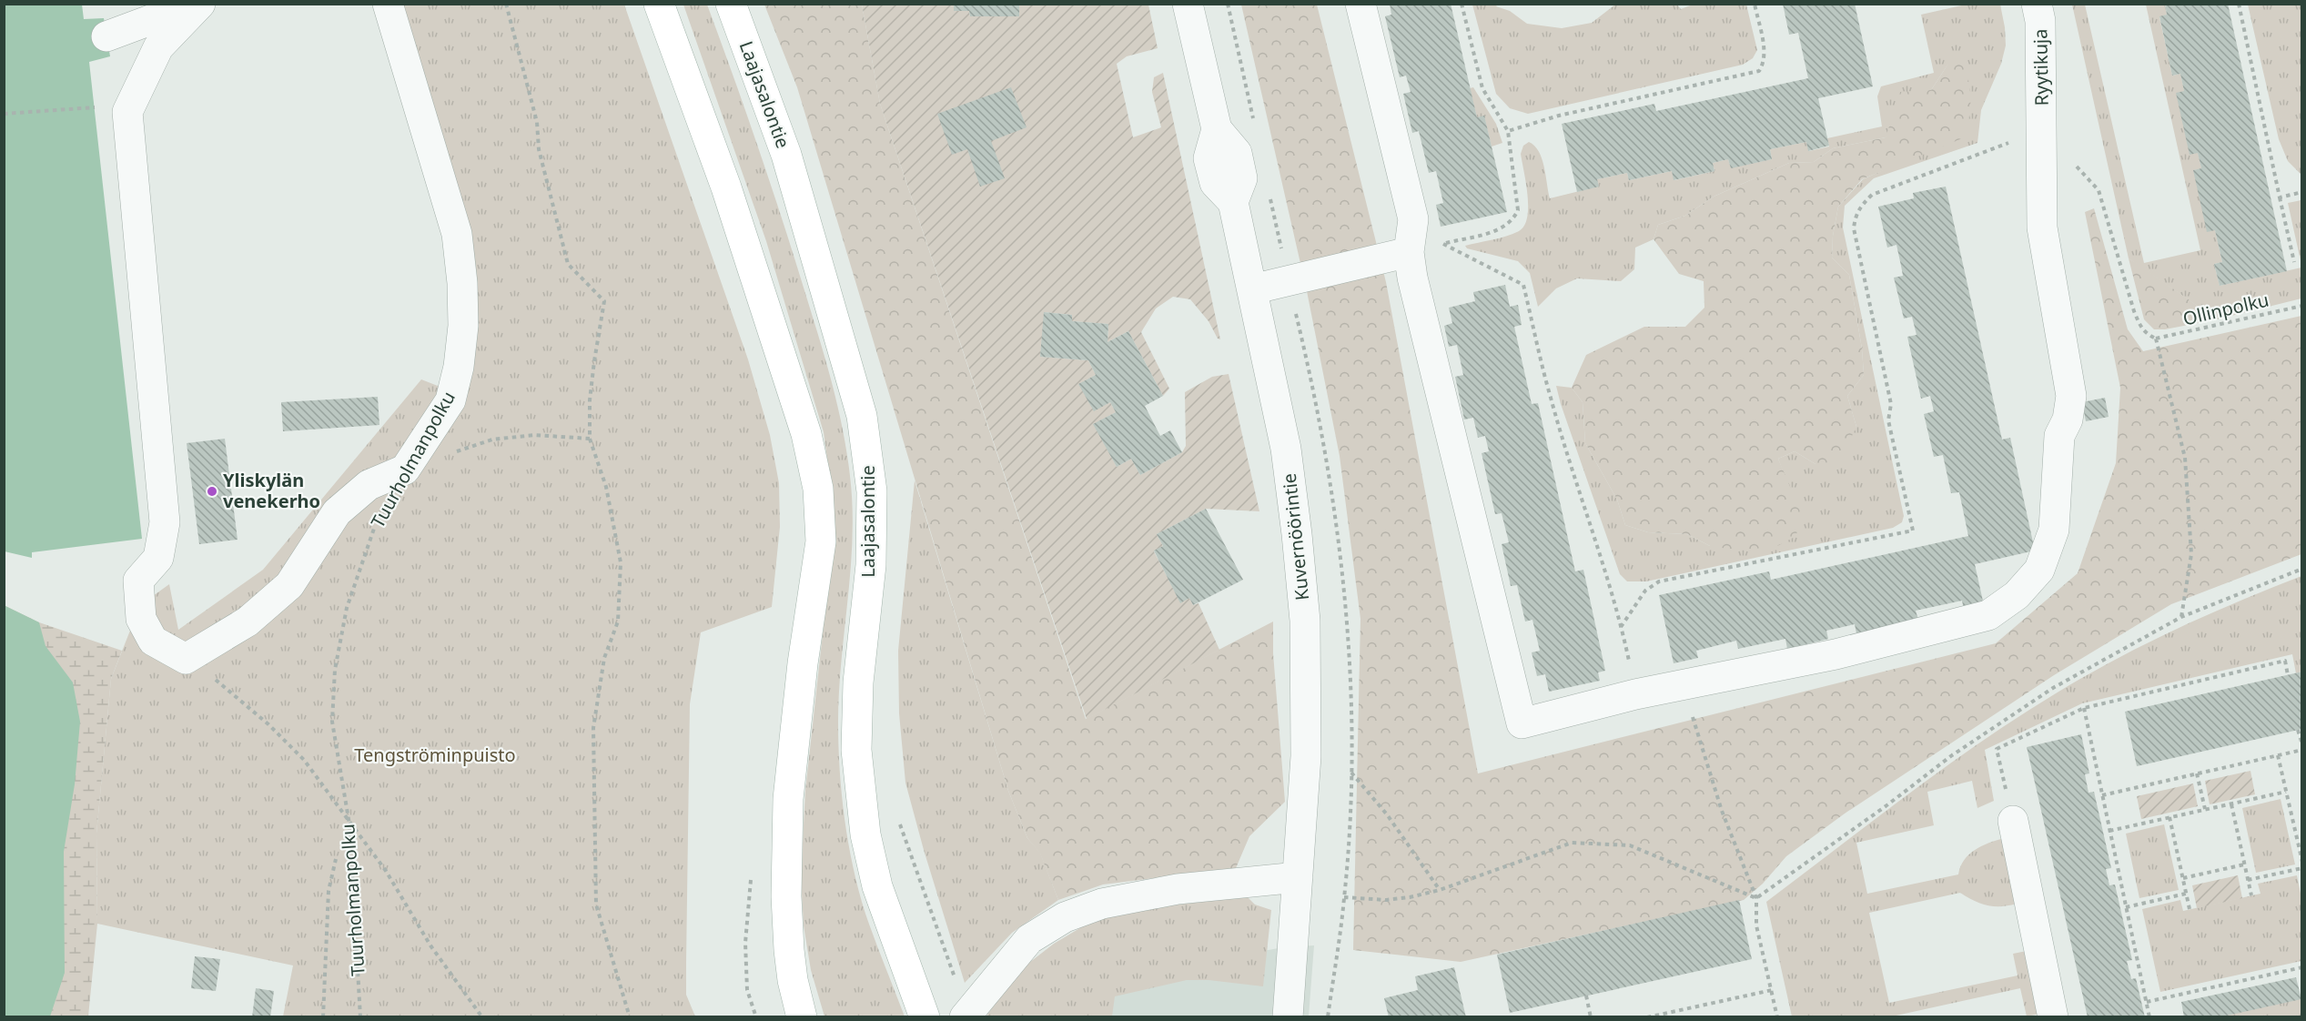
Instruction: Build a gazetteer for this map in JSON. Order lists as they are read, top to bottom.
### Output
{
  "streets": {
    "main road": ["Laajasalontie"],
    "street": ["Ryytikuja", "Tuurholmanpolku", "Kuvernöörintie"],
    "path": ["Ollinpolku"]
  },
  "parks": ["Tengströminpuisto"],
  "places": ["Yliskylän venekerho"]
}
